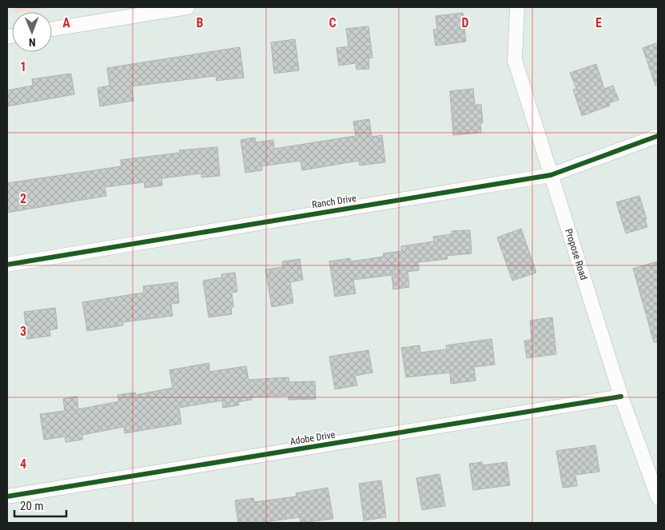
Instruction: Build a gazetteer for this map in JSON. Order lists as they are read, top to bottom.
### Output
{
  "streets": {
    "street": ["Ranch Drive", "Propose Road", "Adobe Drive"]
  },
  "crossings": [
    ["Ranch Drive", "Propose Road"],
    ["Propose Road", "Adobe Drive"]
  ],
  "scale_bar": "20 m",
  "north": "bottom",
  "grid": {
    "columns": [
      "A",
      "B",
      "C",
      "D",
      "E"
    ],
    "rows": [
      "1",
      "2",
      "3",
      "4"
    ]
  }
}
